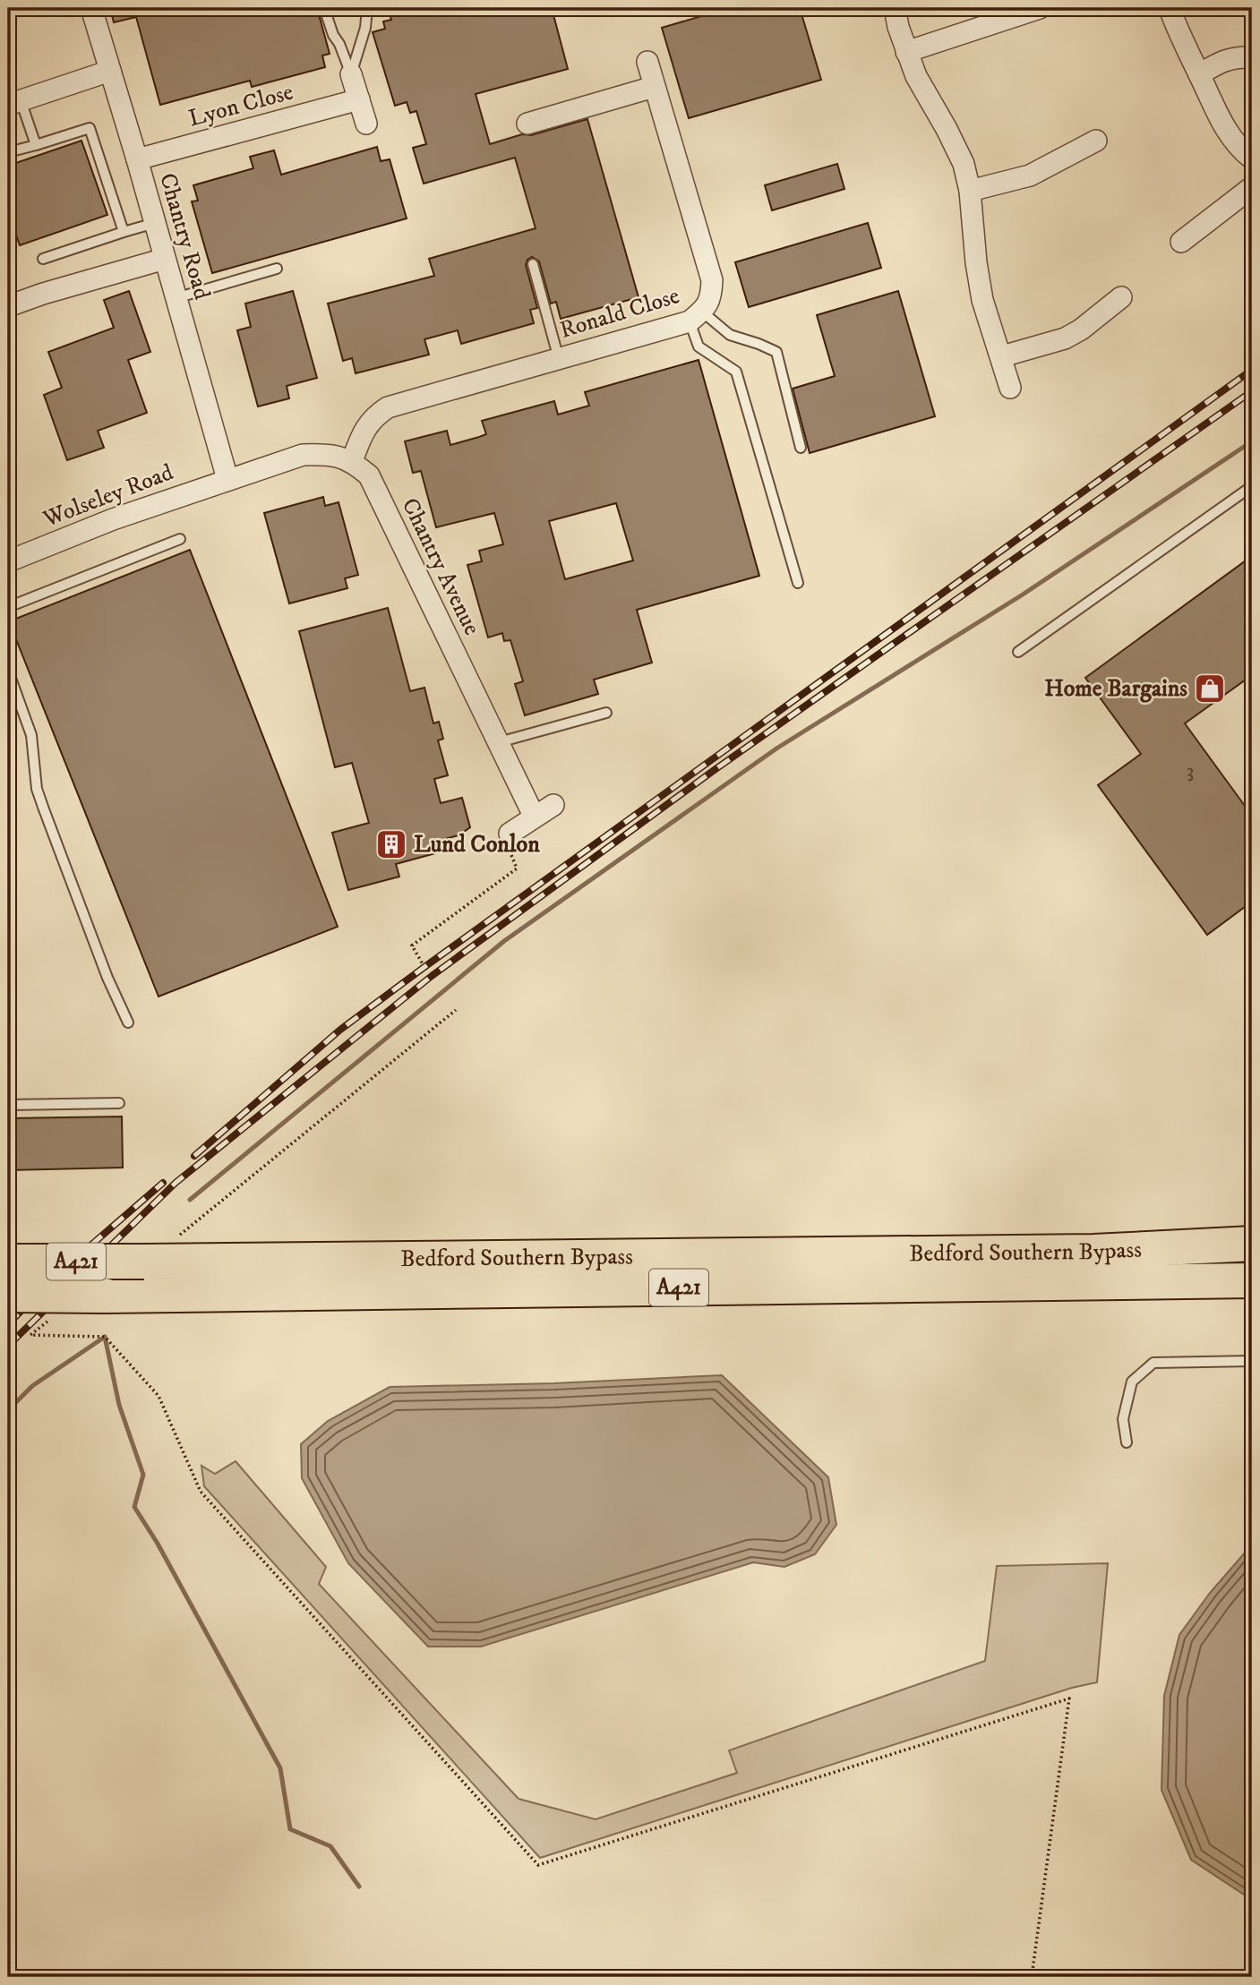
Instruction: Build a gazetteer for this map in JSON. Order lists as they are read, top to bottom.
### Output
{
  "streets": {
    "highway": ["Bedford Southern Bypass", "A421"],
    "street": [
      "Lyon Close",
      "Chantry Road",
      "Ronald Close",
      "Wolseley Road",
      "Chantry Avenue"
    ]
  },
  "crossings": [
    ["Lyon Close", "Chantry Road"],
    ["Chantry Road", "Wolseley Road"],
    ["Ronald Close", "Chantry Avenue"]
  ],
  "places": {
    "shop": ["Home Bargains"],
    "building": ["Lund Conlon"]
  },
  "house_numbers": ["3"]
}
